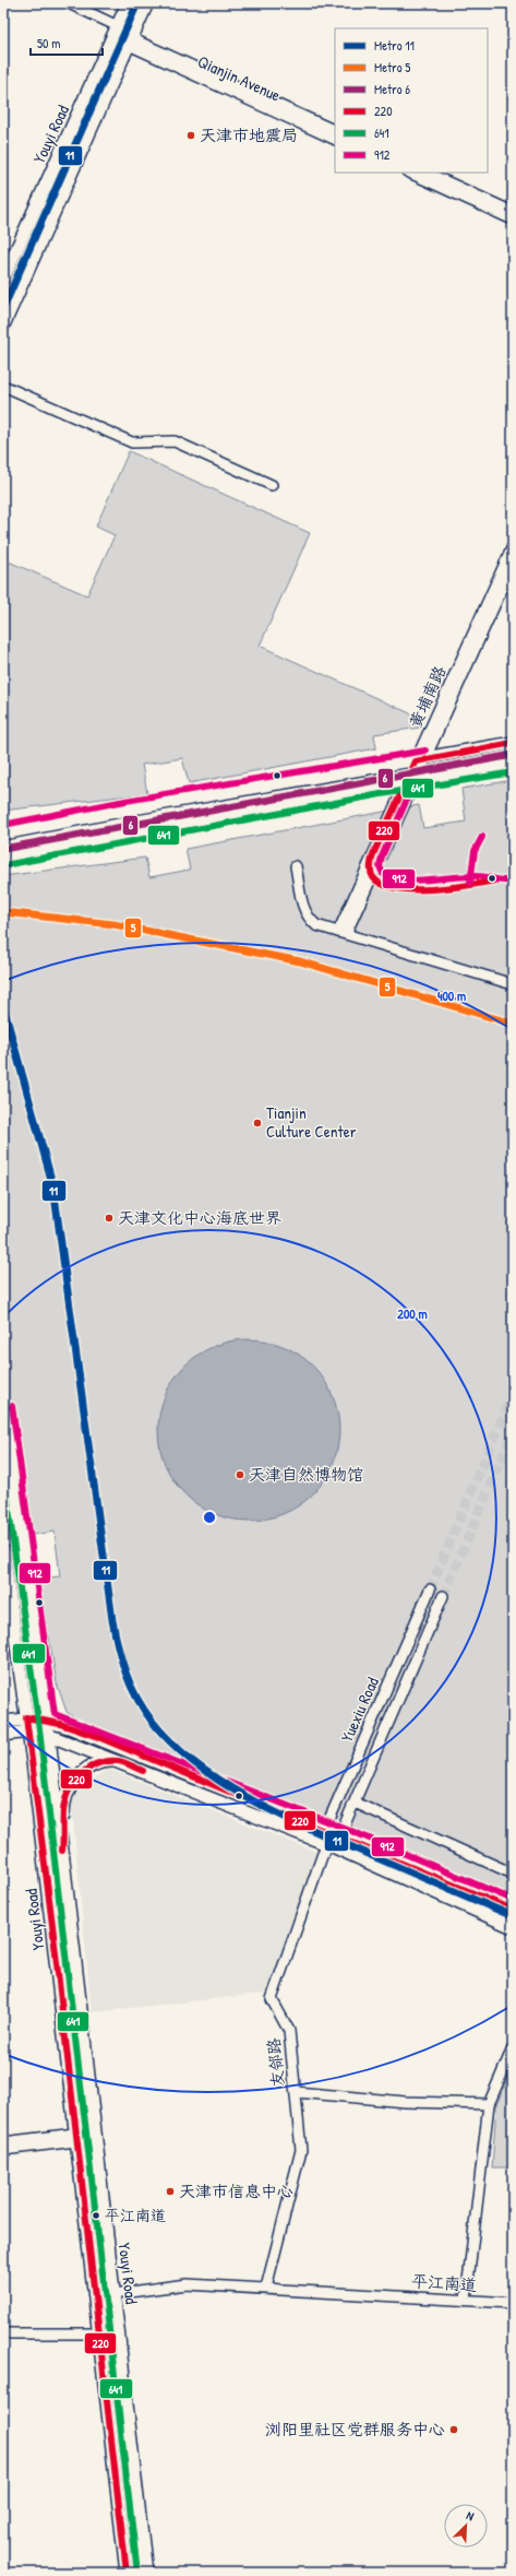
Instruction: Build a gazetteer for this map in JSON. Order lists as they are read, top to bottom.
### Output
{
  "streets": {
    "main road": ["Youyi Road"],
    "street": [
      "Qianjin Avenue",
      "黄埔南路",
      "Yuexiu Road",
      "友邻路",
      "平江南道"
    ]
  },
  "crossings": [
    ["Qianjin Avenue", "Youyi Road"],
    ["Youyi Road", "平江南道"],
    ["Yuexiu Road", "友邻路"],
    ["友邻路", "平江南道"]
  ],
  "places": [
    "天津市地震局",
    "Tianjin Culture Center",
    "天津文化中心海底世界",
    "天津自然博物馆",
    "天津市信息中心",
    "平江南道",
    "浏阳里社区党群服务中心"
  ],
  "lines": [
    "metro line 11",
    "transit line 220",
    "transit line 912",
    "metro line 6",
    "transit line 641",
    "metro line 5"
  ],
  "legend": [
    "Metro 11",
    "Metro 5",
    "Metro 6",
    "220",
    "641",
    "912"
  ],
  "scale_bar": "50 m",
  "north": "top right",
  "rings": ["400 m", "200 m"]
}
